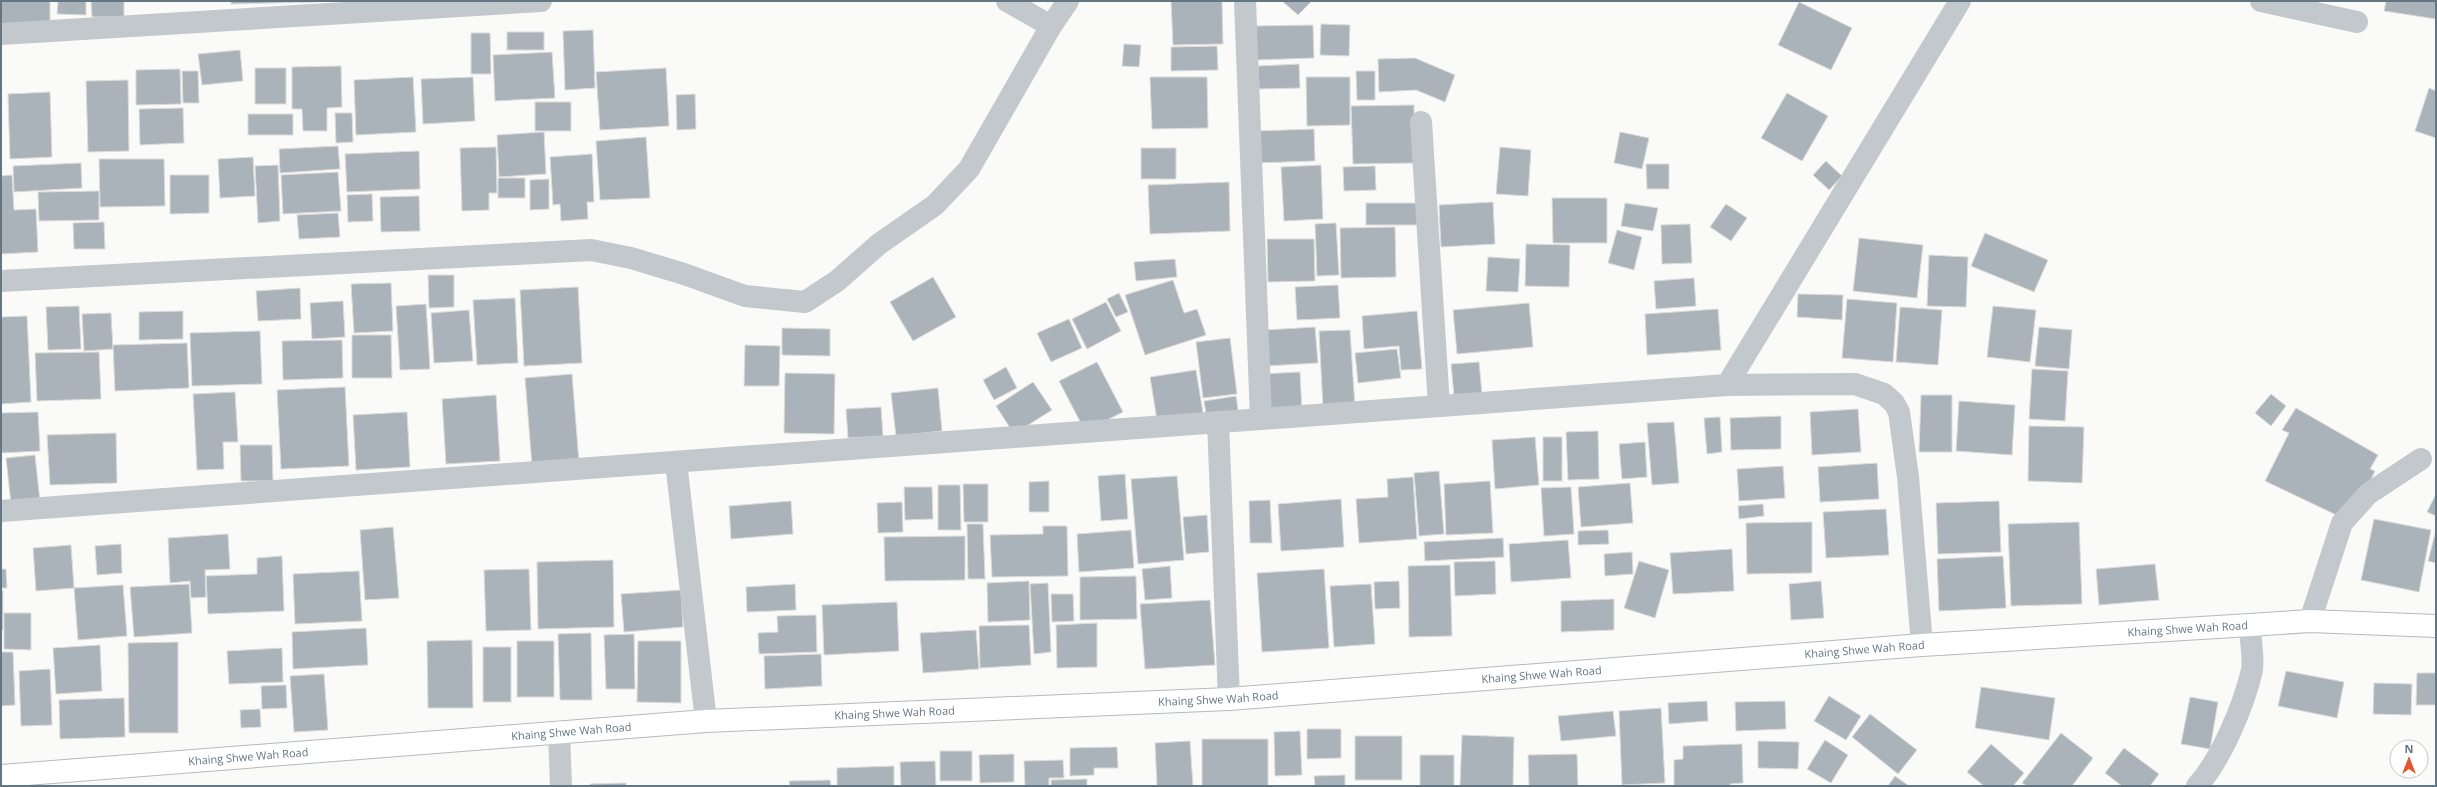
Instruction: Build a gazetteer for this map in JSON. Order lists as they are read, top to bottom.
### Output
{
  "streets": {
    "street": ["Khaing Shwe Wah Road"]
  },
  "north": "top"
}
